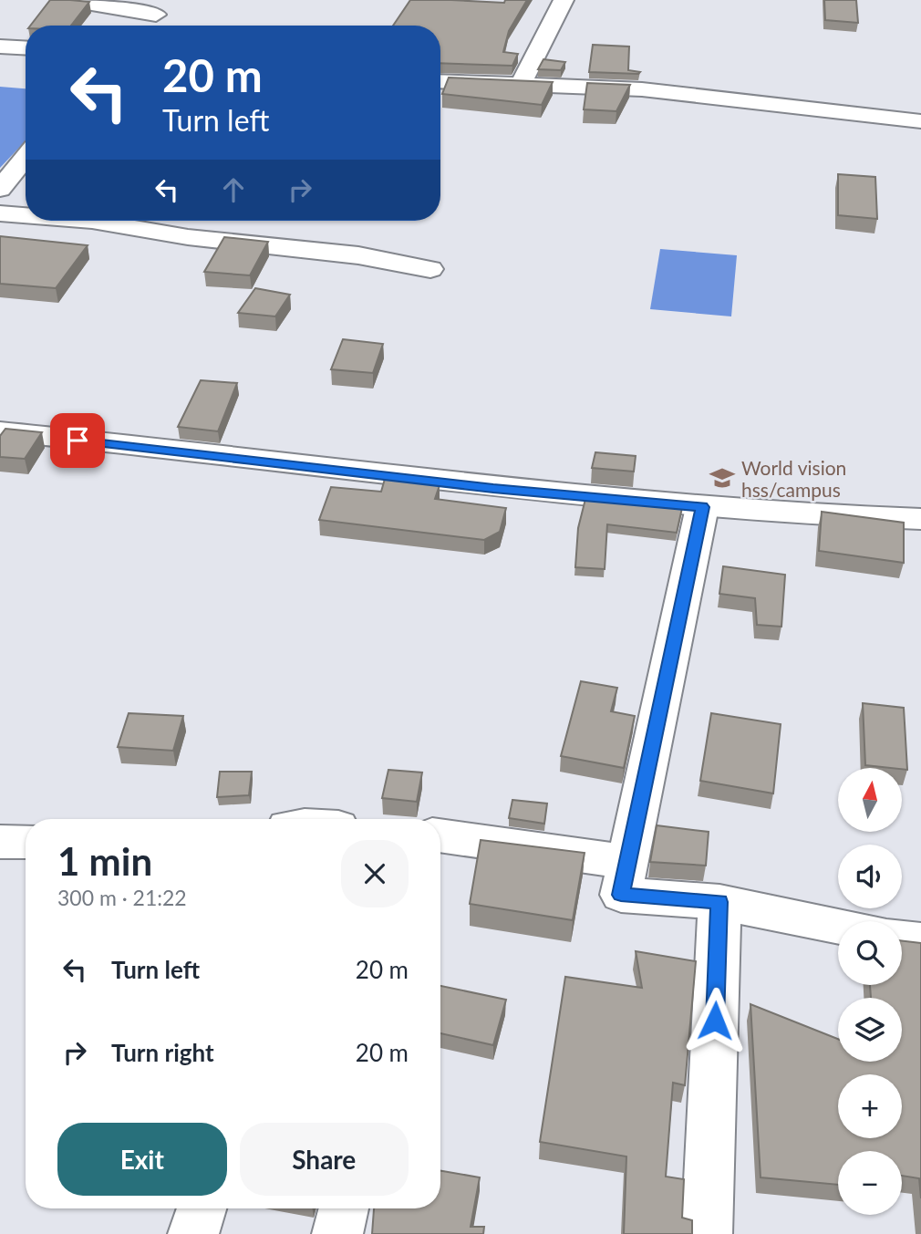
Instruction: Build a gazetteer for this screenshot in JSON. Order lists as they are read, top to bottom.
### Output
{
  "places": {
    "school or university": ["World vision hss/campus"]
  },
  "north": "top",
  "page": {
    "turn": ["20 m", "Turn left"],
    "map_buttons": ["+", "−"],
    "heading": ["1 min", "300 m · 21:22"],
    "list": [
      {
        "name": "Turn left",
        "value": "20 m"
      },
      {
        "name": "Turn right",
        "value": "20 m"
      }
    ],
    "buttons": ["Exit", "Share"]
  }
}
